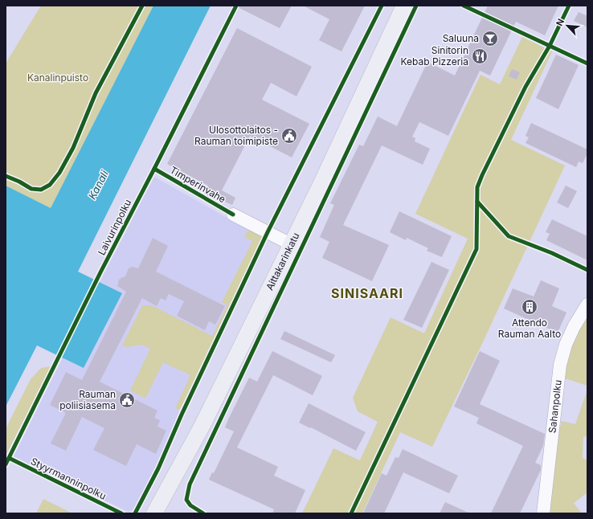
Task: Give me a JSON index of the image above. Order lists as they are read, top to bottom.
{
  "streets": {
    "main road": ["Aittakarinkatu"],
    "street": ["Sahanpolku"],
    "cycle path": ["Timperinvahe", "Laivurinpolku", "Styyrmanninpolku"]
  },
  "districts": ["SINISAARI"],
  "water": ["Kanali"],
  "parks": ["Kanalinpuisto"],
  "places": {
    "bar": ["Saluuna"],
    "restaurant": ["Sinitorin Kebab Pizzeria"],
    "public building": ["Ulosottolaitos - Rauman toimipiste", "Rauman poliisiasema"],
    "building": ["Attendo Rauman Aalto"]
  },
  "north": "top left"
}
